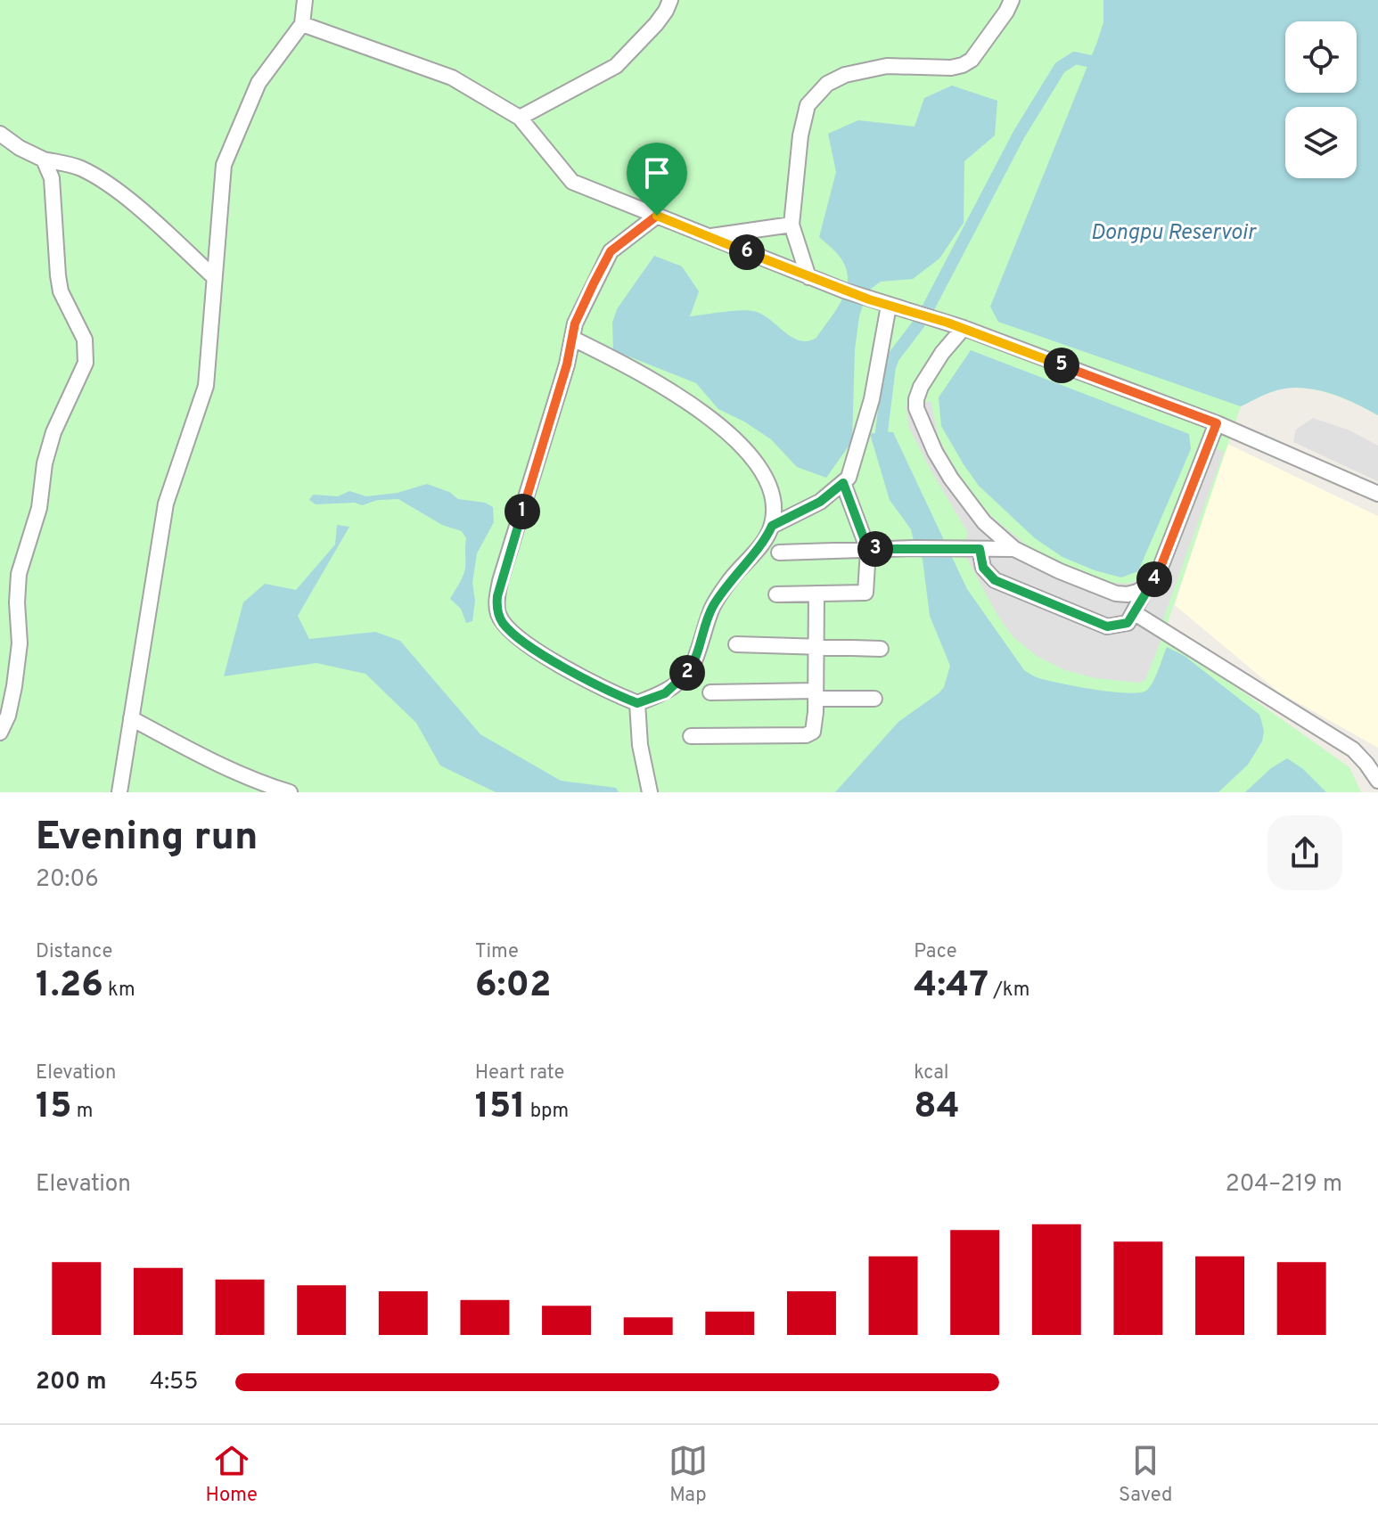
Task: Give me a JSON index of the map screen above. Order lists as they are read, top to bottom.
{
  "water": ["Dongpu Reservoir"],
  "page": {
    "pins": [
      "6",
      "5",
      "1",
      "3",
      "4",
      "2"
    ],
    "heading": ["Evening run", "20:06"],
    "stats": [
      ["Distance", "1.26 km"],
      ["Time", "6:02"],
      ["Pace", "4:47 /km"],
      ["Elevation", "15 m"],
      ["Heart rate", "151 bpm"],
      ["kcal", "84"]
    ],
    "chart": ["Elevation", "204–219 m"],
    "list": [
      {
        "name": "200 m",
        "note": "4:55"
      }
    ],
    "tabs": ["Home", "Map", "Saved"]
  }
}
